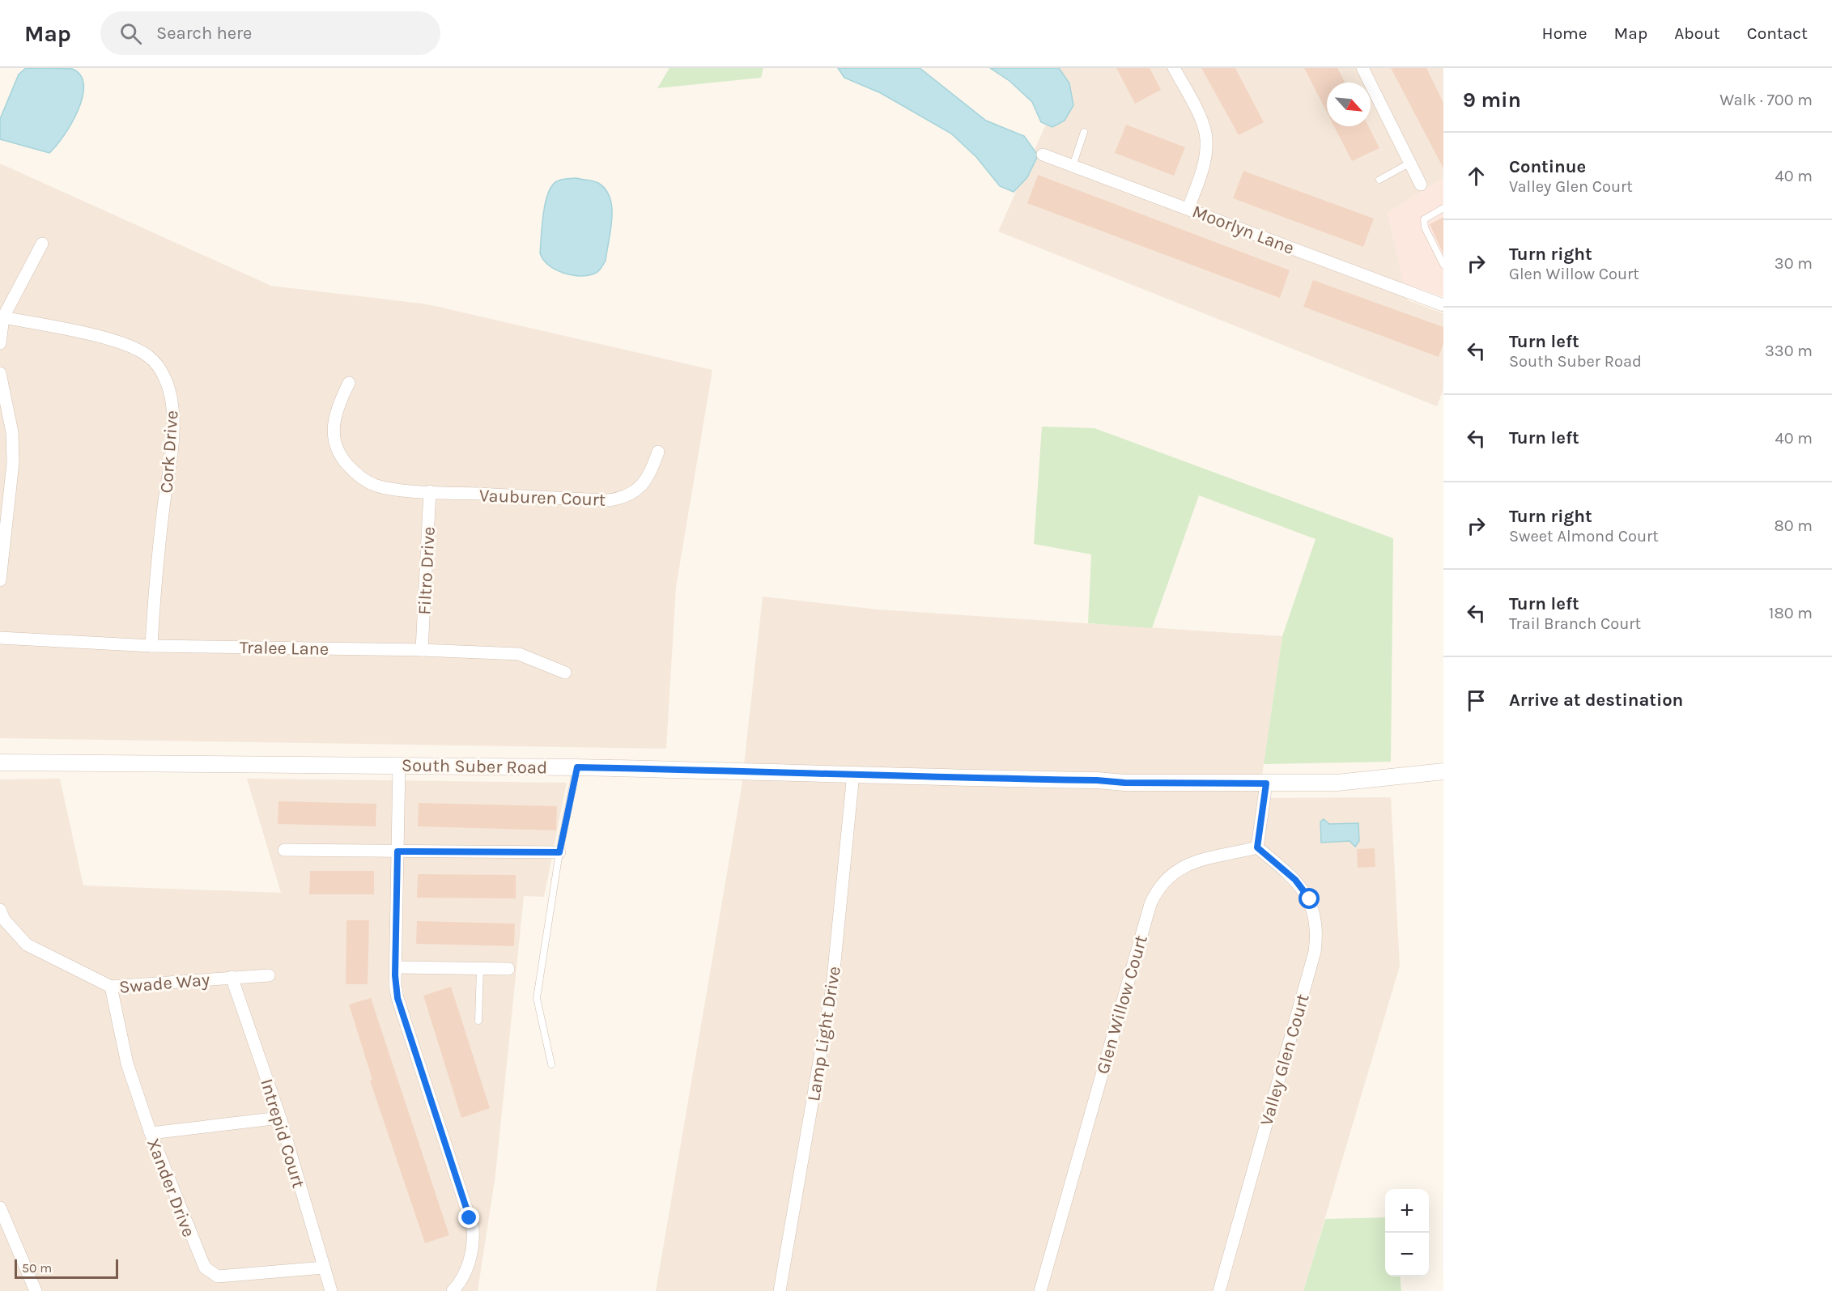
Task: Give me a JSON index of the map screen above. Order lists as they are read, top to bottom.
{
  "streets": {
    "street": [
      "Moorlyn Lane",
      "Cork Drive",
      "Vauburen Court",
      "Filtro Drive",
      "Tralee Lane",
      "South Suber Road",
      "Swade Way",
      "Glen Willow Court",
      "Lamp Light Drive",
      "Valley Glen Court",
      "Intrepid Court",
      "Xander Drive"
    ]
  },
  "crossings": [
    ["Cork Drive", "Tralee Lane"],
    ["Vauburen Court", "Filtro Drive"],
    ["Filtro Drive", "Tralee Lane"],
    ["South Suber Road", "Lamp Light Drive"],
    ["Swade Way", "Intrepid Court"],
    ["Swade Way", "Xander Drive"],
    ["Glen Willow Court", "Valley Glen Court"],
    ["Intrepid Court", "Xander Drive"]
  ],
  "scale_bar": "50 m",
  "north": "bottom right",
  "page": {
    "header": "Map",
    "search": "Search here",
    "nav": [
      "Home",
      "Map",
      "About",
      "Contact"
    ],
    "heading": ["9 min", "Walk · 700 m"],
    "list": [
      ["Continue", "Valley Glen Court", "40 m"],
      ["Turn right", "Glen Willow Court", "30 m"],
      ["Turn left", "South Suber Road", "330 m"],
      ["Turn left", "40 m"],
      ["Turn right", "Sweet Almond Court", "80 m"],
      ["Turn left", "Trail Branch Court", "180 m"],
      "Arrive at destination"
    ],
    "map_buttons": ["+", "−"],
    "scale": "50 m"
  }
}
